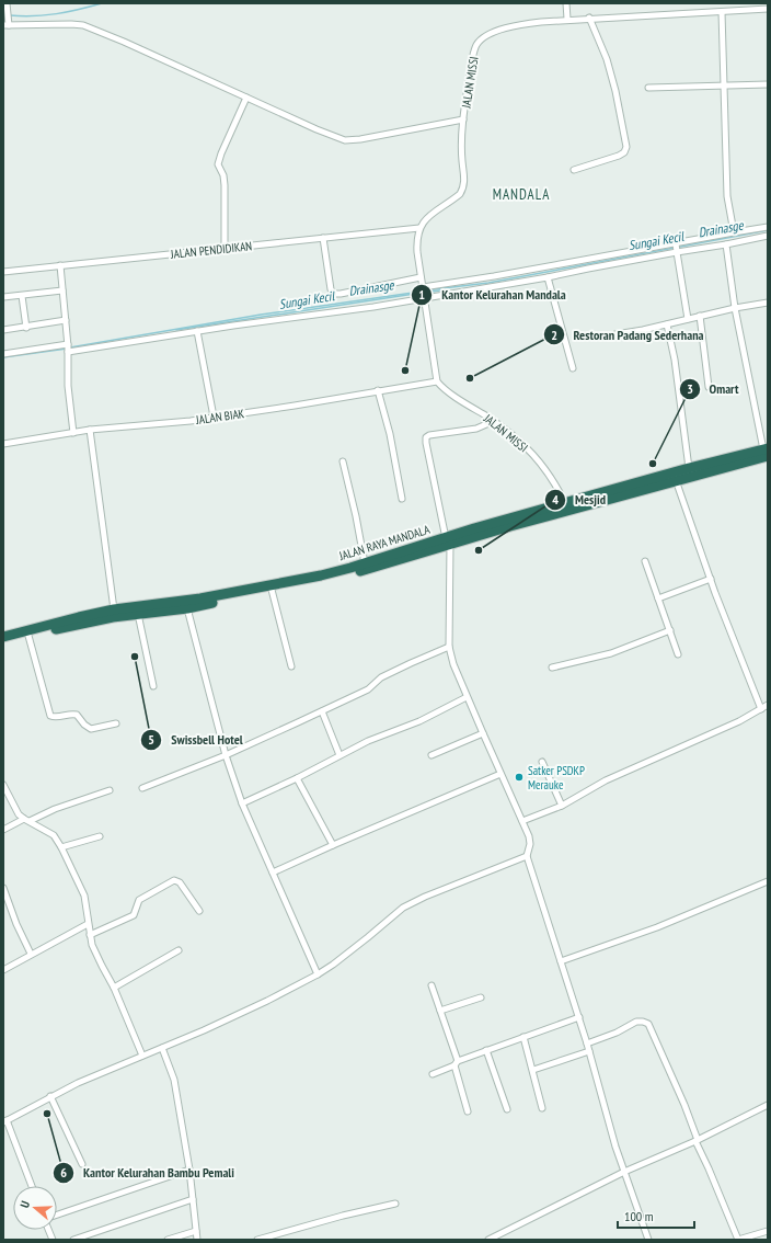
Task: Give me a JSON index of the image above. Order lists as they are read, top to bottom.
{
  "streets": {
    "highway": ["JALAN RAYA MANDALA"],
    "street": ["JALAN MISSI", "JALAN PENDIDIKAN", "JALAN BIAK"]
  },
  "crossings": [
    ["JALAN MISSI", "JALAN PENDIDIKAN"],
    ["JALAN MISSI", "JALAN BIAK"],
    ["JALAN MISSI", "JALAN RAYA MANDALA"]
  ],
  "districts": ["MANDALA"],
  "water": ["Drainasge", "Sungai Kecil"],
  "places": [
    "Kantor Kelurahan Mandala",
    "Restoran Padang Sederhana",
    "Omart",
    "Mesjid",
    "Swissbell Hotel",
    "Satker PSDKP Merauke",
    "Kantor Kelurahan Bambu Pemali"
  ],
  "scale_bar": "100 m",
  "north": "left"
}
